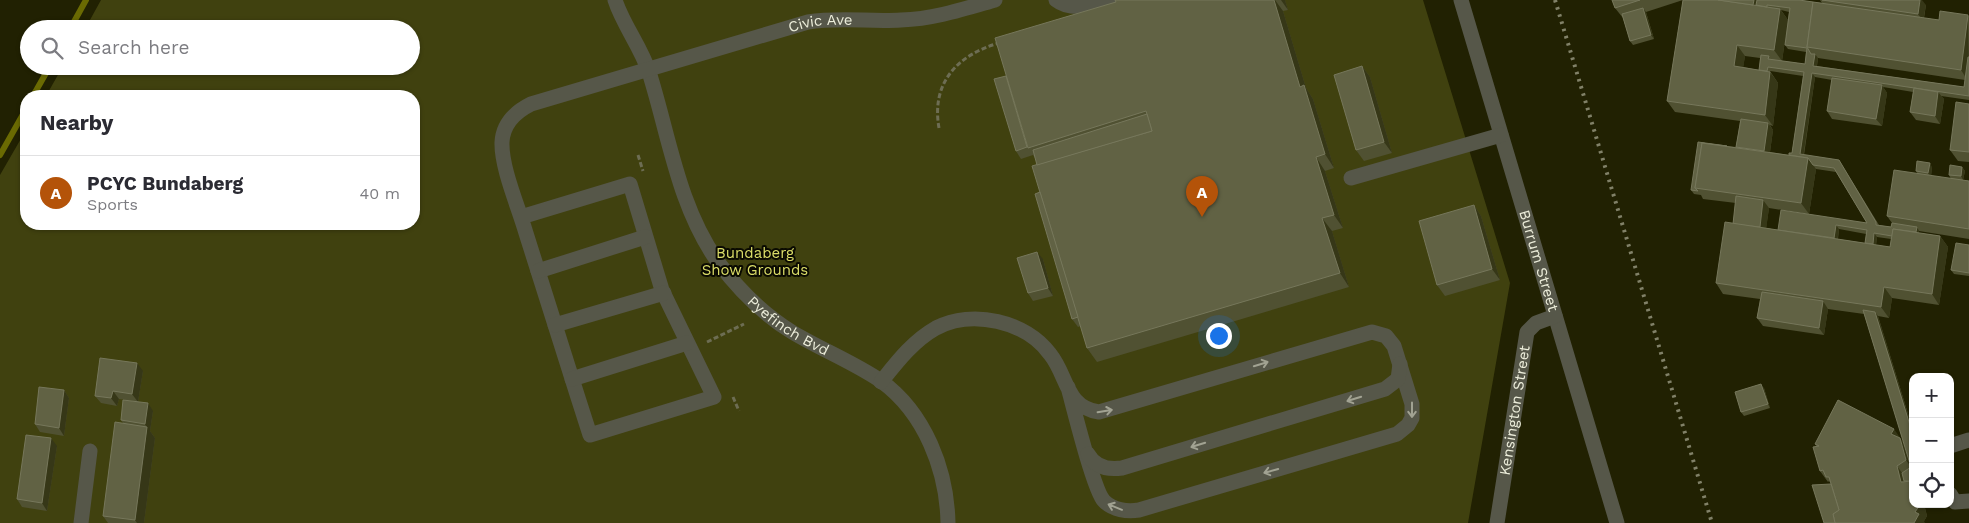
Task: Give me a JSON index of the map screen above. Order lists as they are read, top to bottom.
{
  "streets": {
    "street": [
      "Civic Ave",
      "Burrum Street",
      "Pyefinch Bvd",
      "Kensington Street"
    ]
  },
  "crossings": [
    ["Civic Ave", "Pyefinch Bvd"],
    ["Burrum Street", "Kensington Street"]
  ],
  "parks": ["Bundaberg Show Grounds"],
  "page": {
    "search": "Search here",
    "heading": "Nearby",
    "list": [
      {
        "mark": "A",
        "name": "PCYC Bundaberg",
        "note": "Sports",
        "value": "40 m"
      }
    ],
    "pins": "A",
    "map_buttons": ["+", "−"]
  }
}
